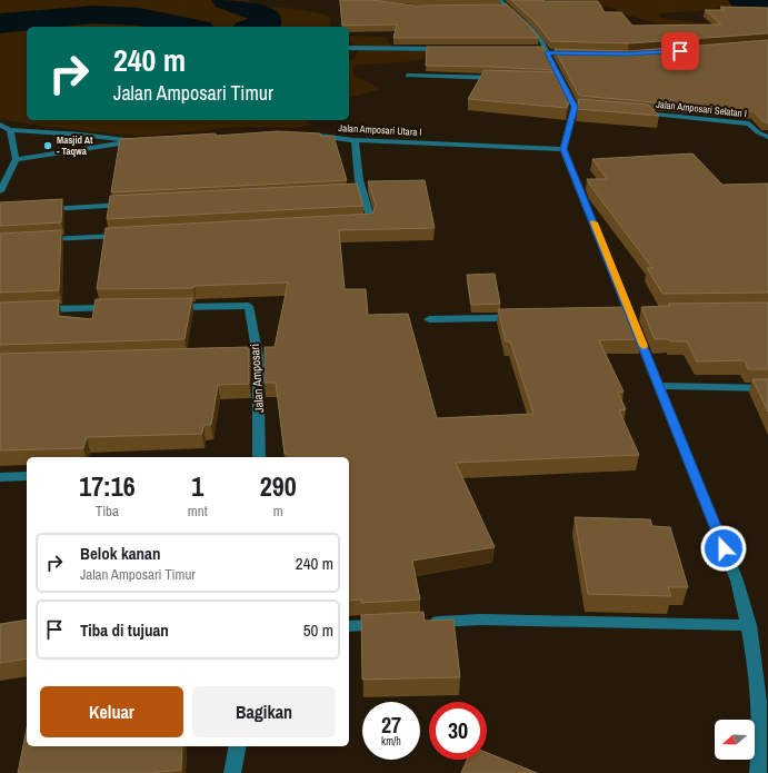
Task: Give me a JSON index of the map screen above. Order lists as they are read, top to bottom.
{
  "streets": {
    "street": ["Jalan Amposari Selatan I", "Jalan Amposari Utara I", "Jalan Amposari"]
  },
  "places": ["Masjid At - Taqwa"],
  "north": "left",
  "page": {
    "turn": ["240 m", "Jalan Amposari Timur"],
    "eta": [
      "17:16",
      "Tiba",
      "1",
      "mnt",
      "290",
      "m"
    ],
    "list": [
      {
        "name": "Belok kanan",
        "note": "Jalan Amposari Timur",
        "value": "240 m"
      },
      {
        "name": "Tiba di tujuan",
        "value": "50 m"
      }
    ],
    "buttons": ["Keluar", "Bagikan"],
    "speed": "27 km/h",
    "limit": "30"
  }
}
